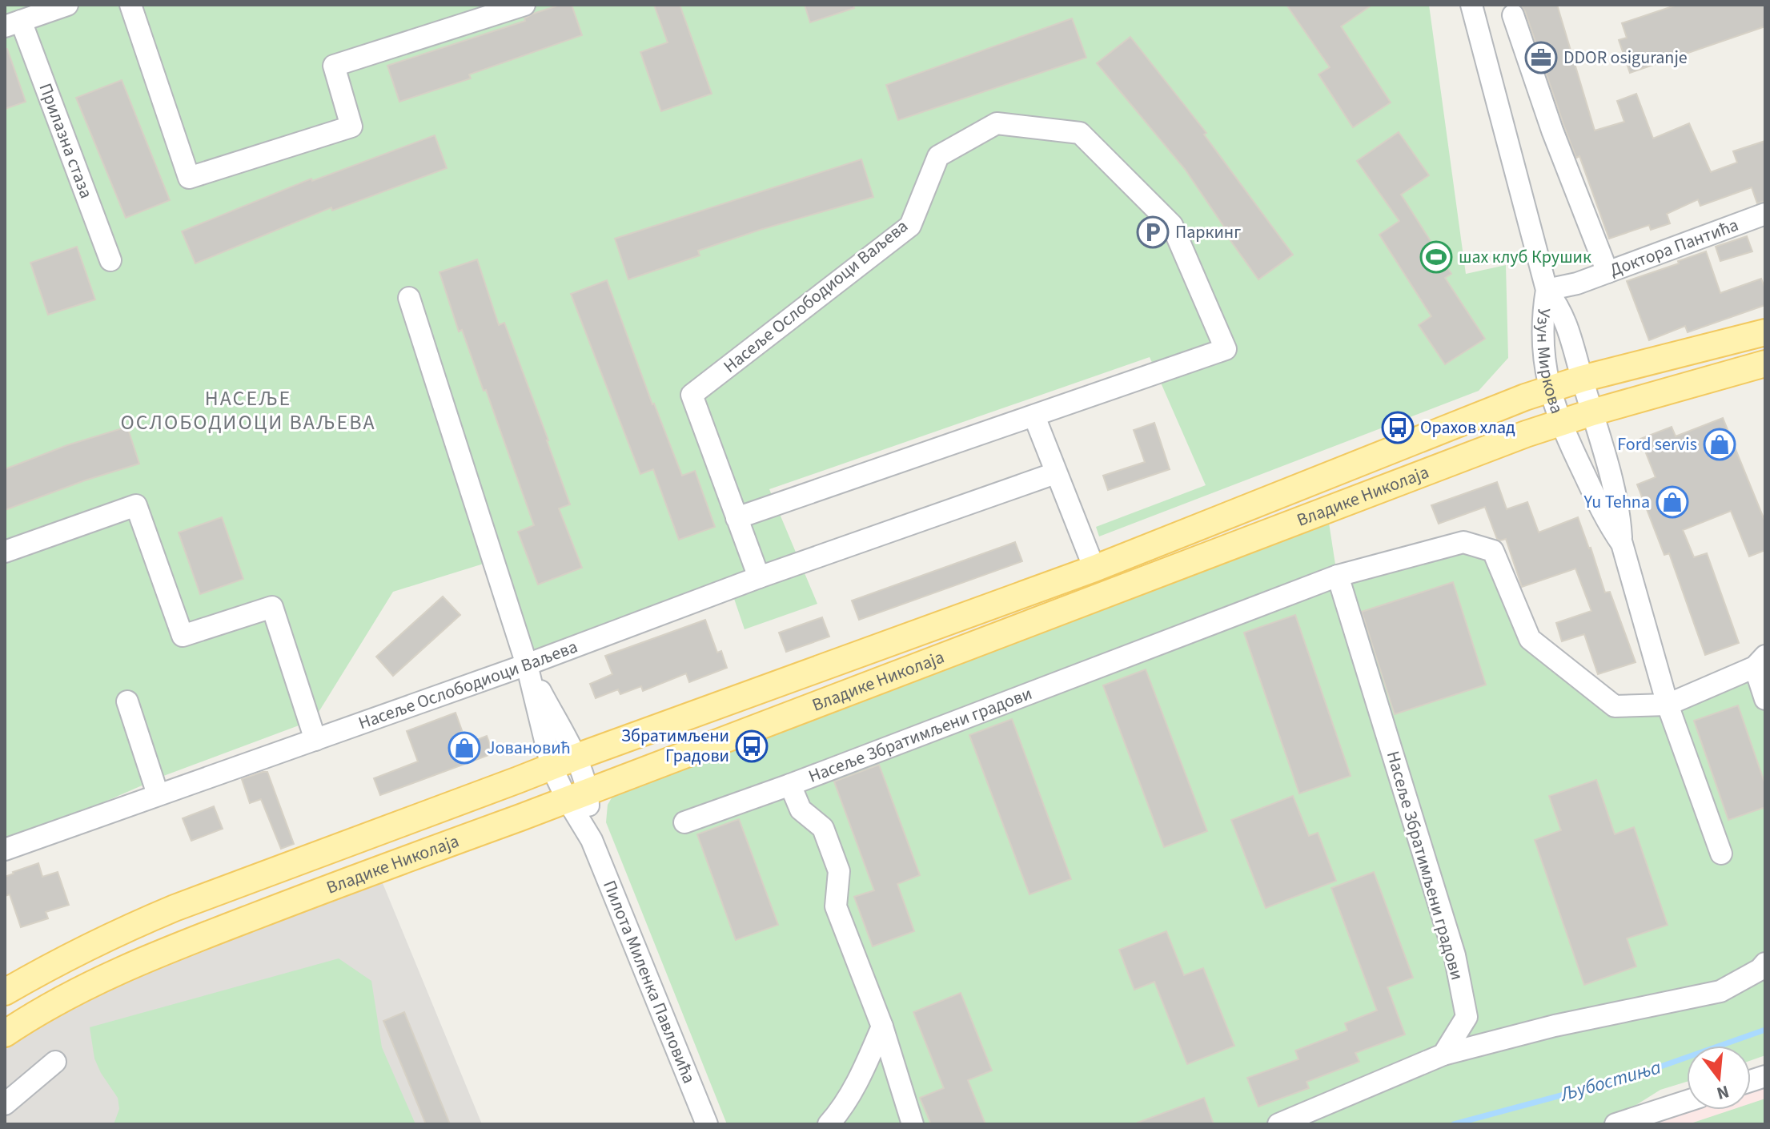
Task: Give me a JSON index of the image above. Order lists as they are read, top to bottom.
{
  "streets": {
    "main road": ["Владике Николаја"],
    "street": [
      "Прилазна стаза",
      "Доктора Пантића",
      "Насеље Ослободиоци Ваљева",
      "Узун Миркова",
      "Насеље Збратимљени градови",
      "Пилота Миленка Павловића"
    ]
  },
  "crossings": [
    ["Доктора Пантића", "Узун Миркова"],
    ["Насеље Ослободиоци Ваљева", "Пилота Миленка Павловића"],
    ["Узун Миркова", "Владике Николаја"],
    ["Узун Миркова", "Насеље Збратимљени градови"],
    ["Владике Николаја", "Пилота Миленка Павловића"]
  ],
  "districts": ["НАСЕЉЕ ОСЛОБОДИОЦИ ВАЉЕВА"],
  "water": ["Љубостиња"],
  "places": {
    "office": ["DDOR osiguranje"],
    "parking": ["Паркинг"],
    "sports": ["шах клуб Крушик"],
    "bus stop": ["Орахов хлад", "Збратимљени Градови"],
    "shop": ["Ford servis", "Yu Tehna", "Јовановић"]
  },
  "north": "bottom"
}
